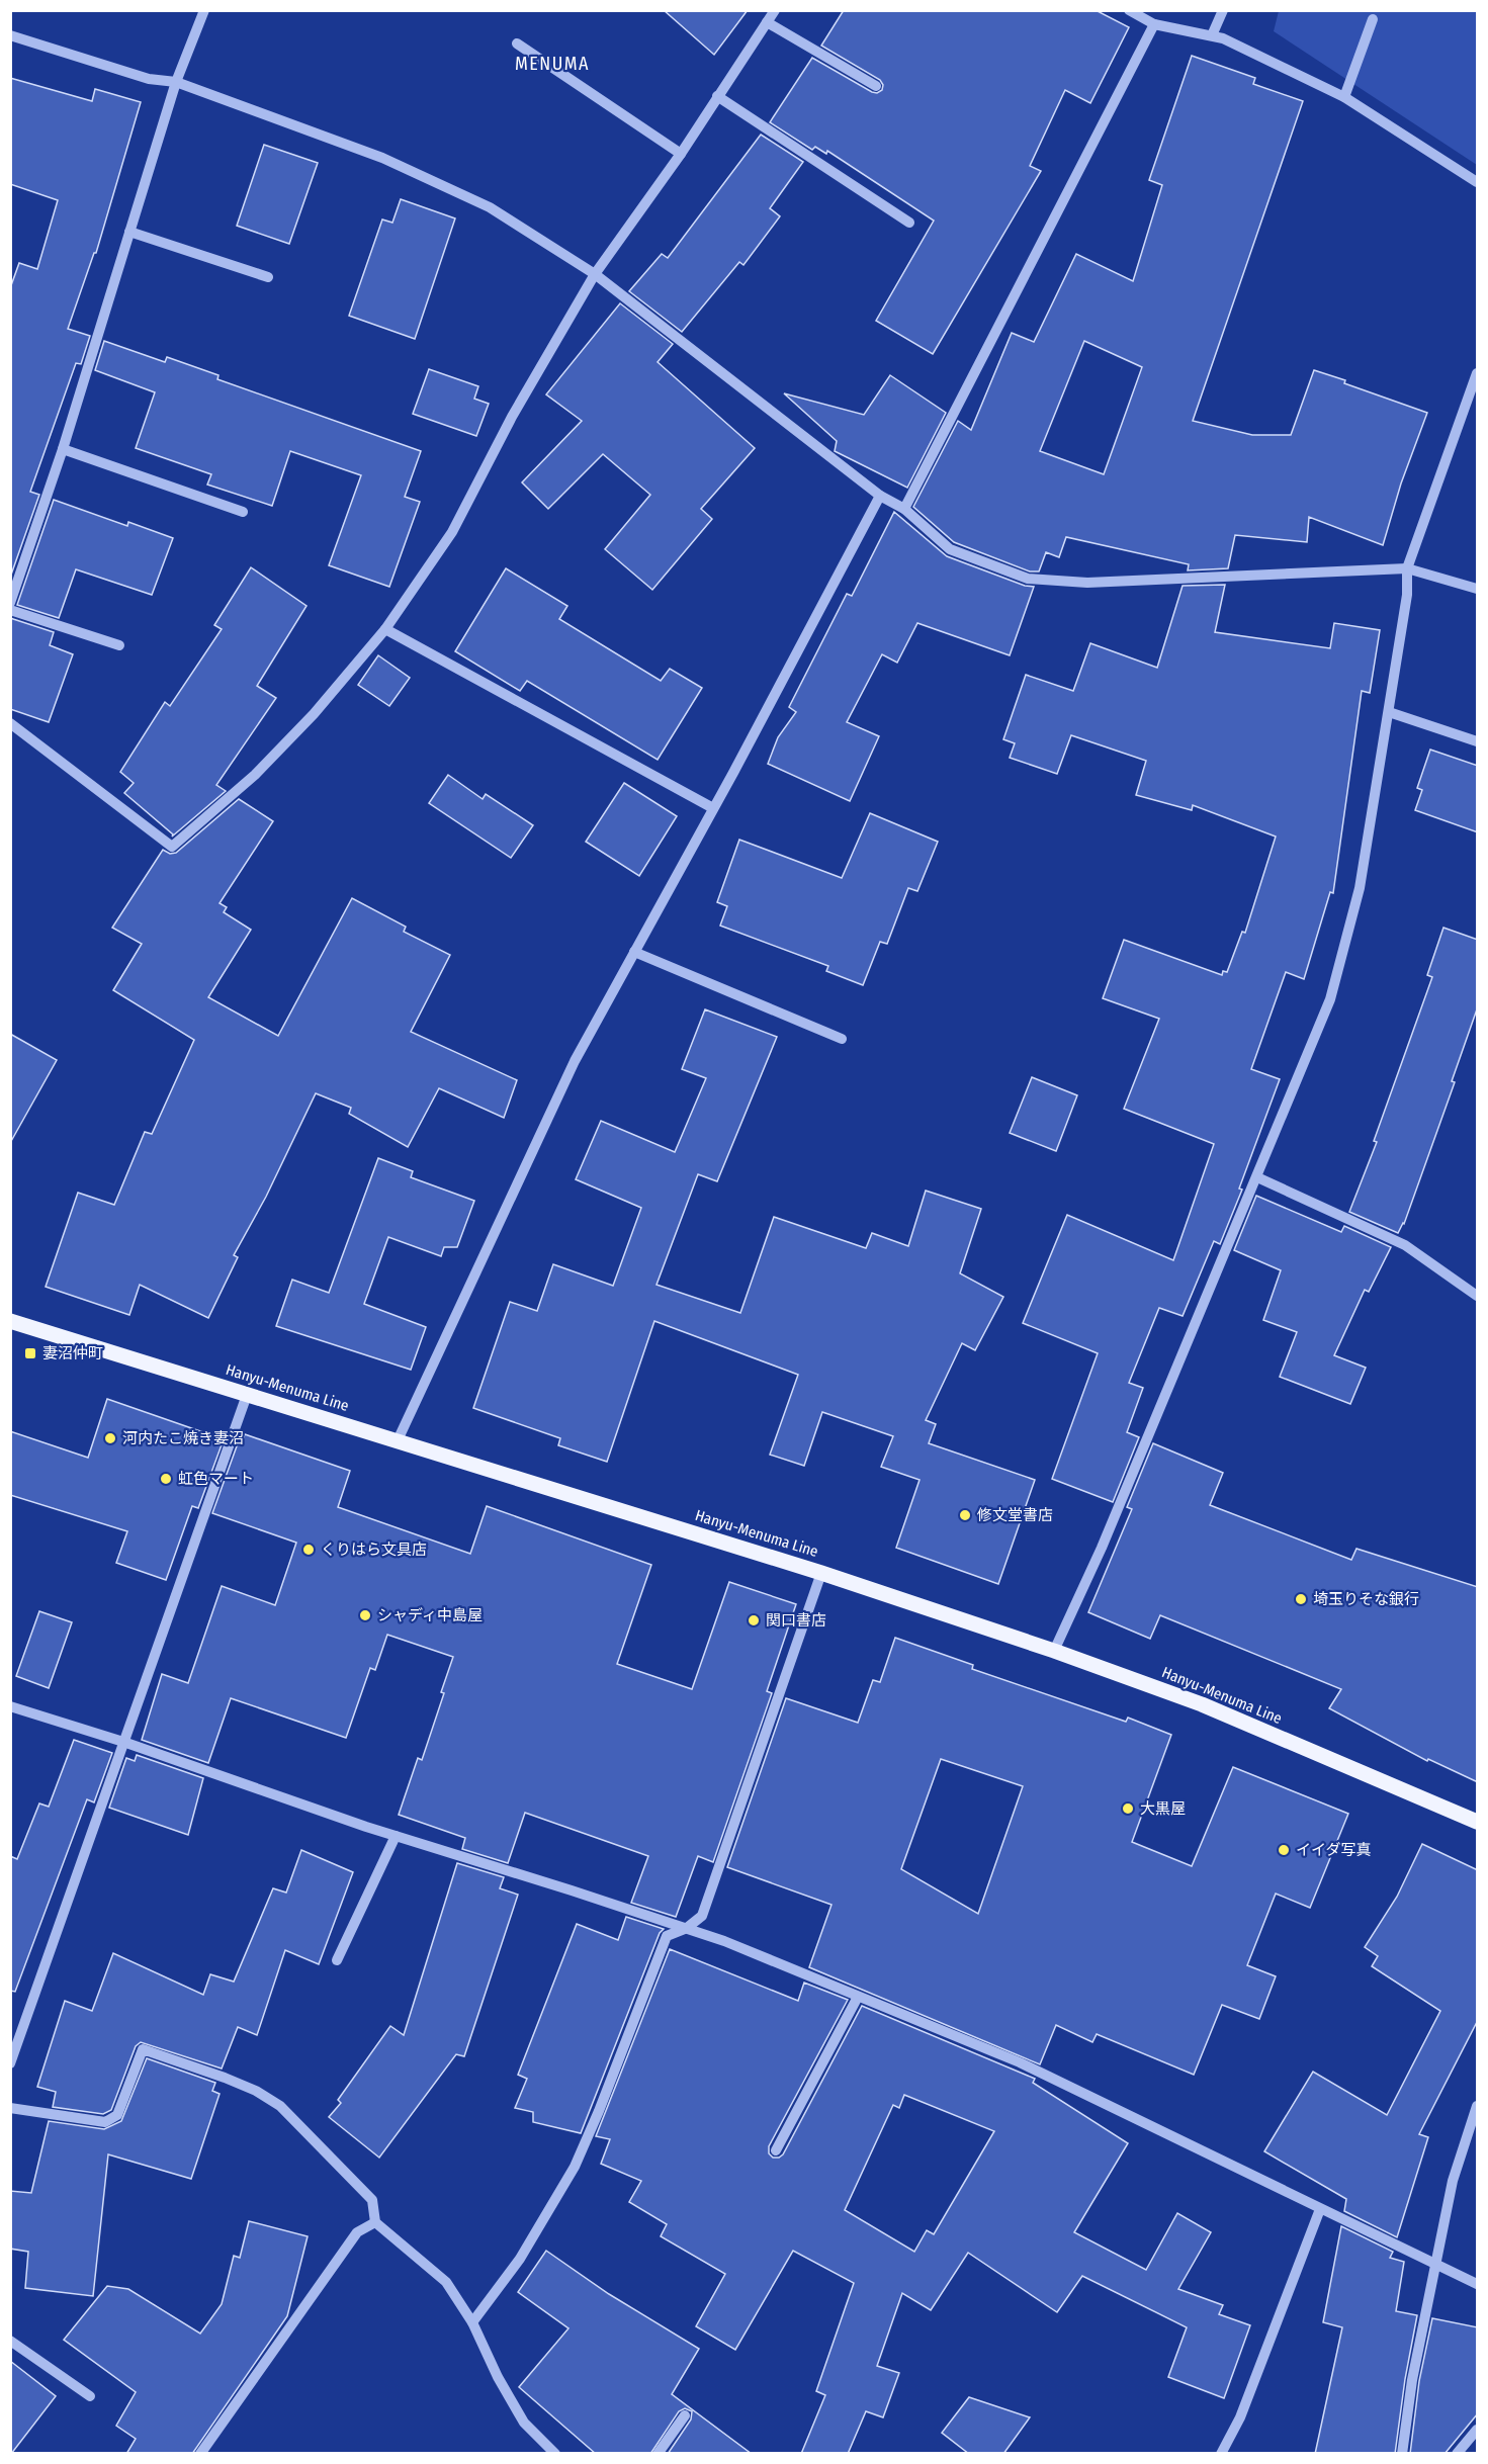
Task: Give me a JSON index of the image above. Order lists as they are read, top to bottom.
{
  "streets": {
    "main road": ["Hanyu-Menuma Line"]
  },
  "districts": ["MENUMA"],
  "places": {
    "transit": ["妻沼仲町"],
    "other": [
      "河内たこ焼き妻沼",
      "虹色マート",
      "修文堂書店",
      "くりはら文具店",
      "埼玉りそな銀行",
      "シャディ中島屋",
      "関口書店",
      "大黒屋",
      "イイダ写真"
    ]
  }
}
